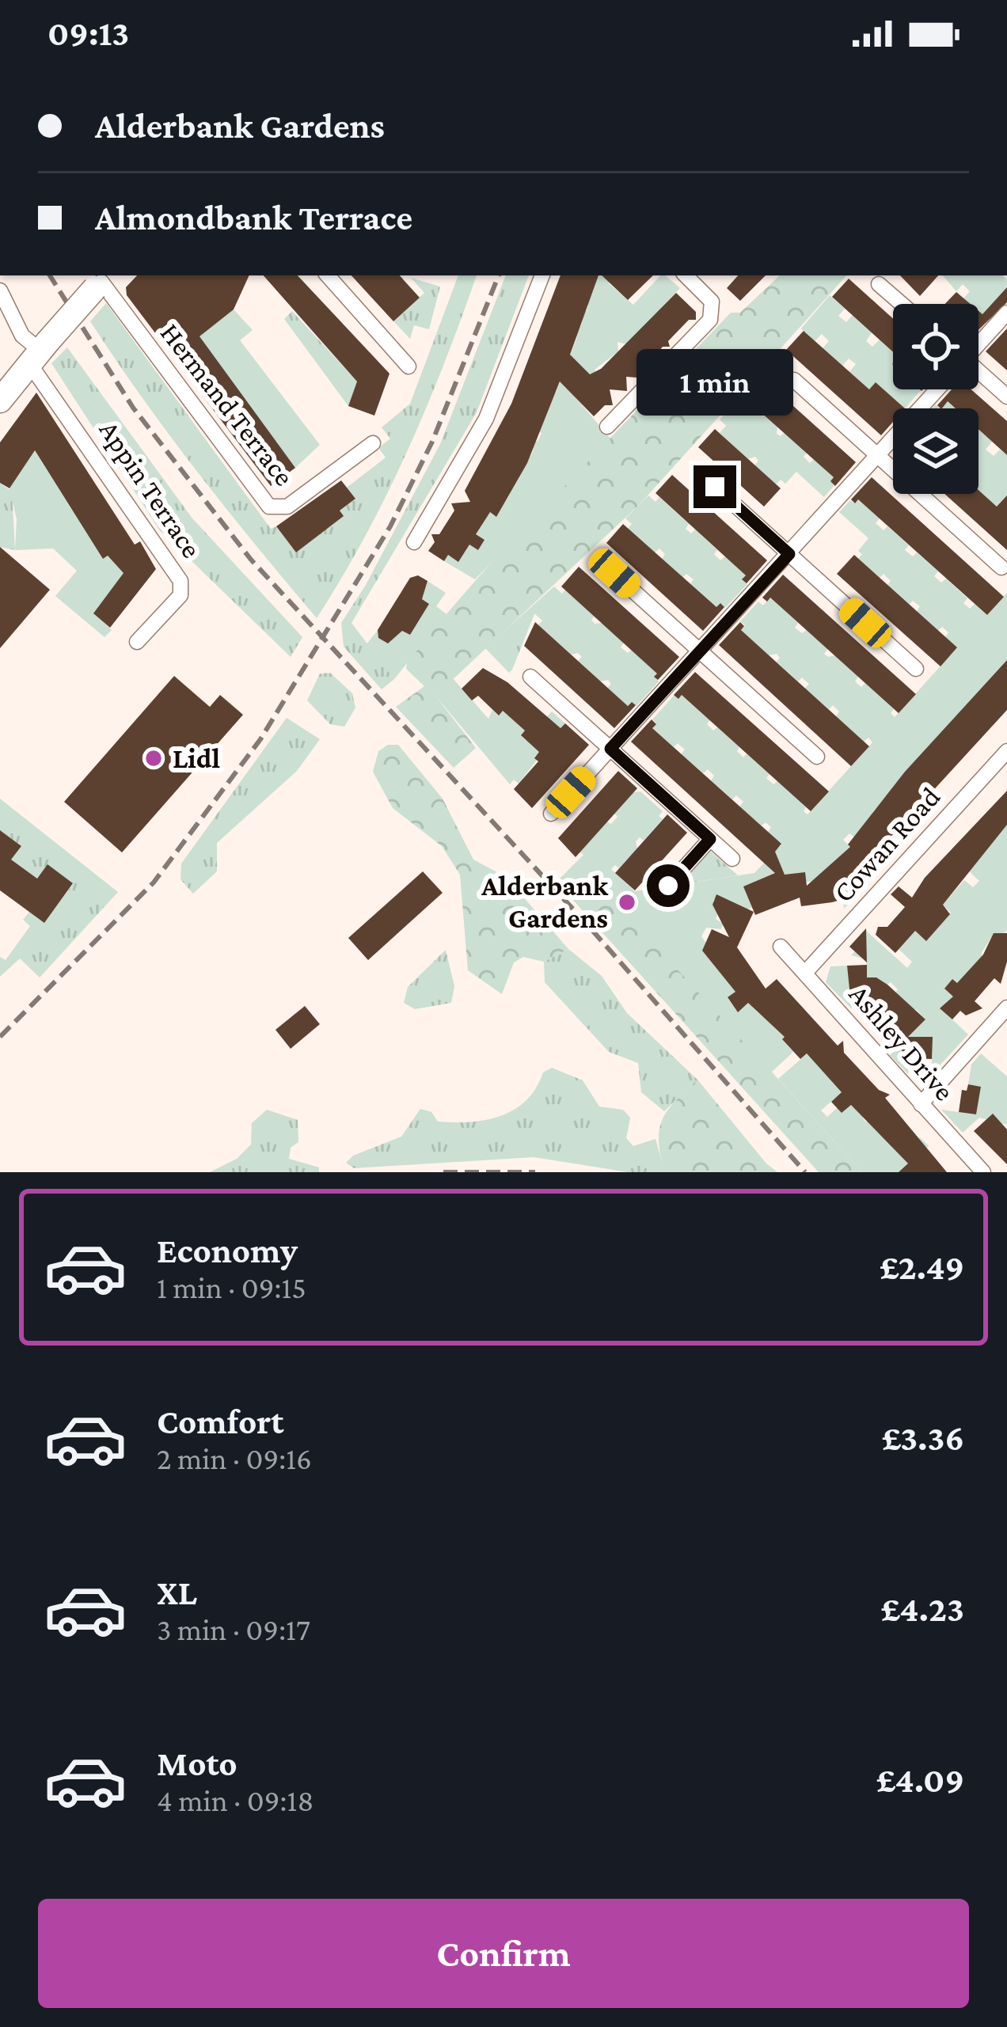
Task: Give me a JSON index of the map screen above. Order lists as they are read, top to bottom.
{
  "streets": {
    "street": [
      "Hermand Terrace",
      "Appin Terrace",
      "Cowan Road",
      "Ashley Drive"
    ]
  },
  "crossings": [
    ["Cowan Road", "Ashley Drive"]
  ],
  "places": ["Lidl", "Alderbank Gardens"],
  "page": {
    "status": "09:13",
    "banner": ["Alderbank Gardens", "Almondbank Terrace"],
    "bubble": "1 min",
    "list": [
      {
        "name": "Economy",
        "note": "1 min · 09:15",
        "value": "£2.49"
      },
      {
        "name": "Comfort",
        "note": "2 min · 09:16",
        "value": "£3.36"
      },
      {
        "name": "XL",
        "note": "3 min · 09:17",
        "value": "£4.23"
      },
      {
        "name": "Moto",
        "note": "4 min · 09:18",
        "value": "£4.09"
      }
    ],
    "buttons": "Confirm"
  }
}
